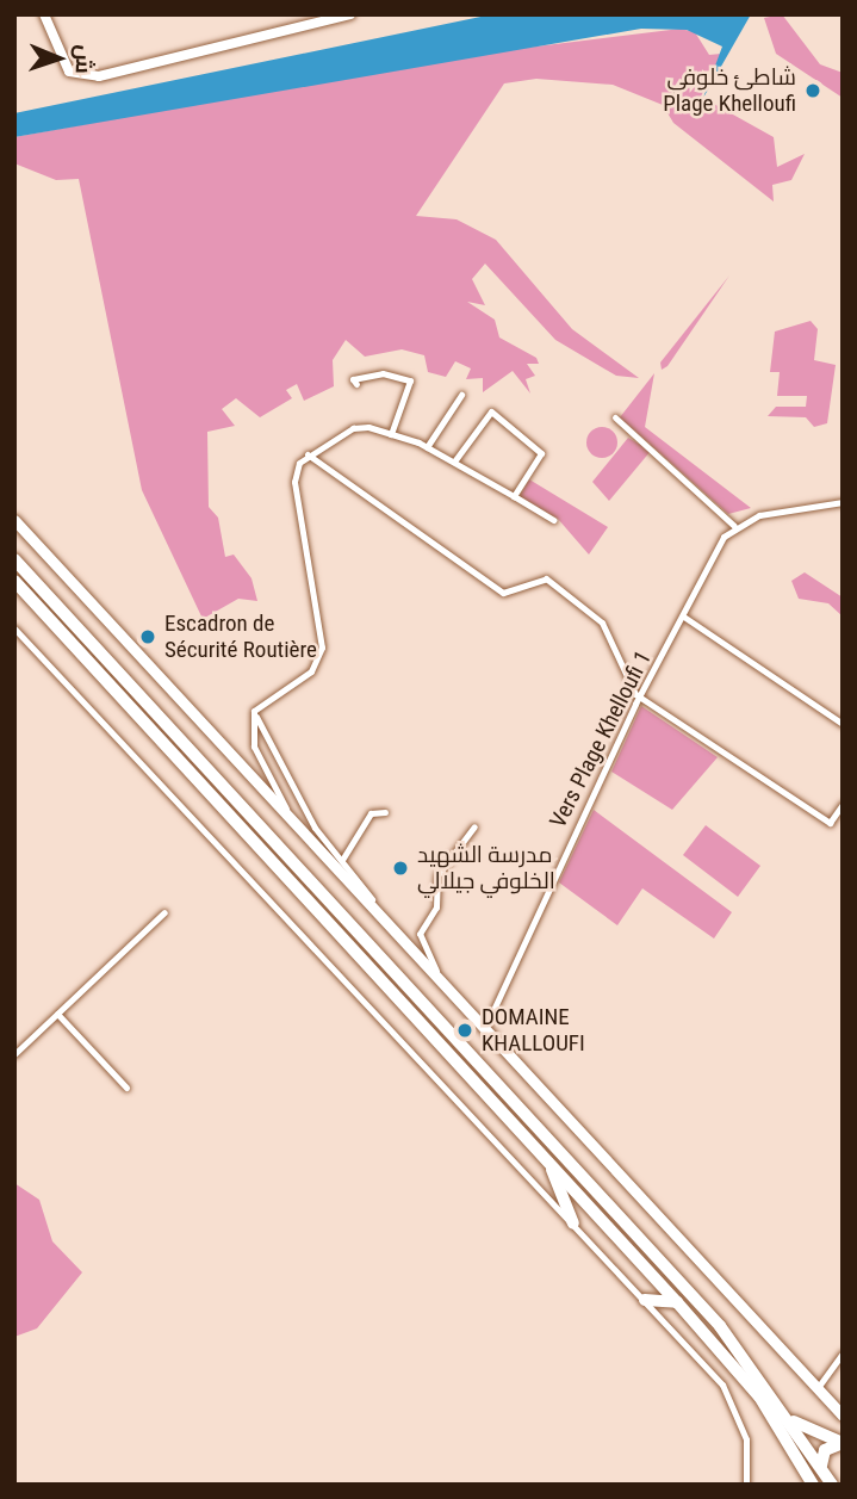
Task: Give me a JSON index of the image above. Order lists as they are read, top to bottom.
{
  "streets": {
    "street": ["Vers Plage Khelloufi 1"]
  },
  "places": [
    "شاطئ خلوفي Plage Khelloufi",
    "Escadron de Sécurité Routière",
    "مدرسة الشهيد الخلوفي جيلالي",
    "DOMAINE KHALLOUFI"
  ],
  "north": "right"
}
